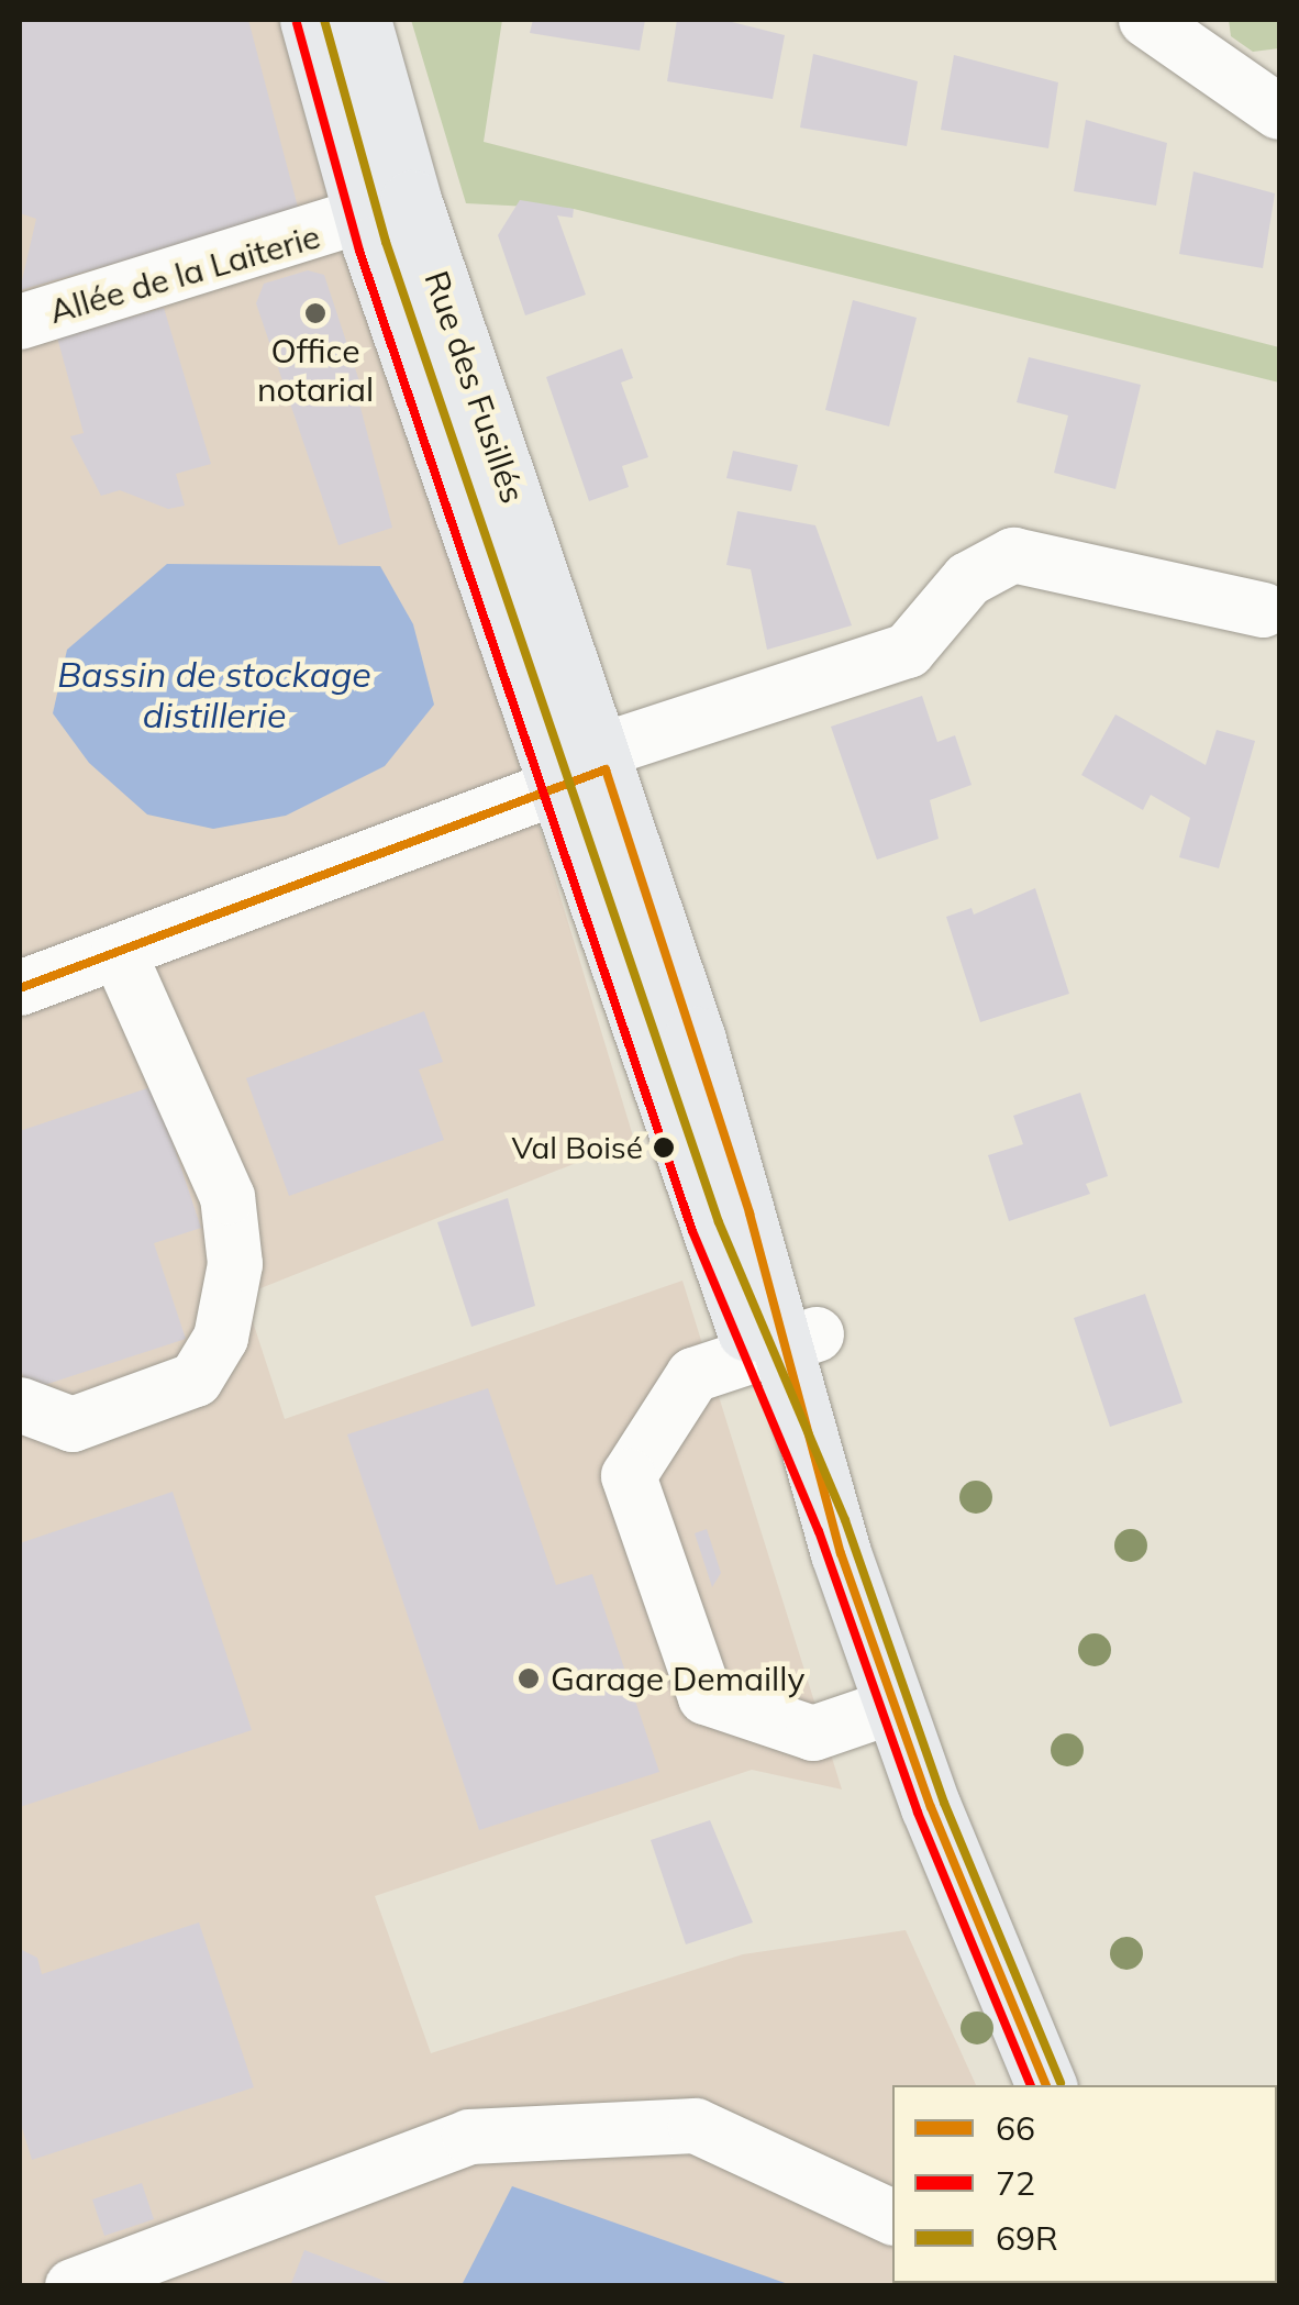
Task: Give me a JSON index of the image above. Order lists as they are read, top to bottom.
{
  "streets": {
    "main road": ["Rue des Fusillés"],
    "street": ["Allée de la Laiterie"]
  },
  "crossings": [
    ["Allée de la Laiterie", "Rue des Fusillés"]
  ],
  "water": ["Bassin de stockage distillerie"],
  "places": ["Office notarial", "Val Boisé", "Garage Demailly"],
  "lines": ["transit line 69R", "transit line 72", "transit line 66"],
  "legend": ["66", "72", "69R"]
}
